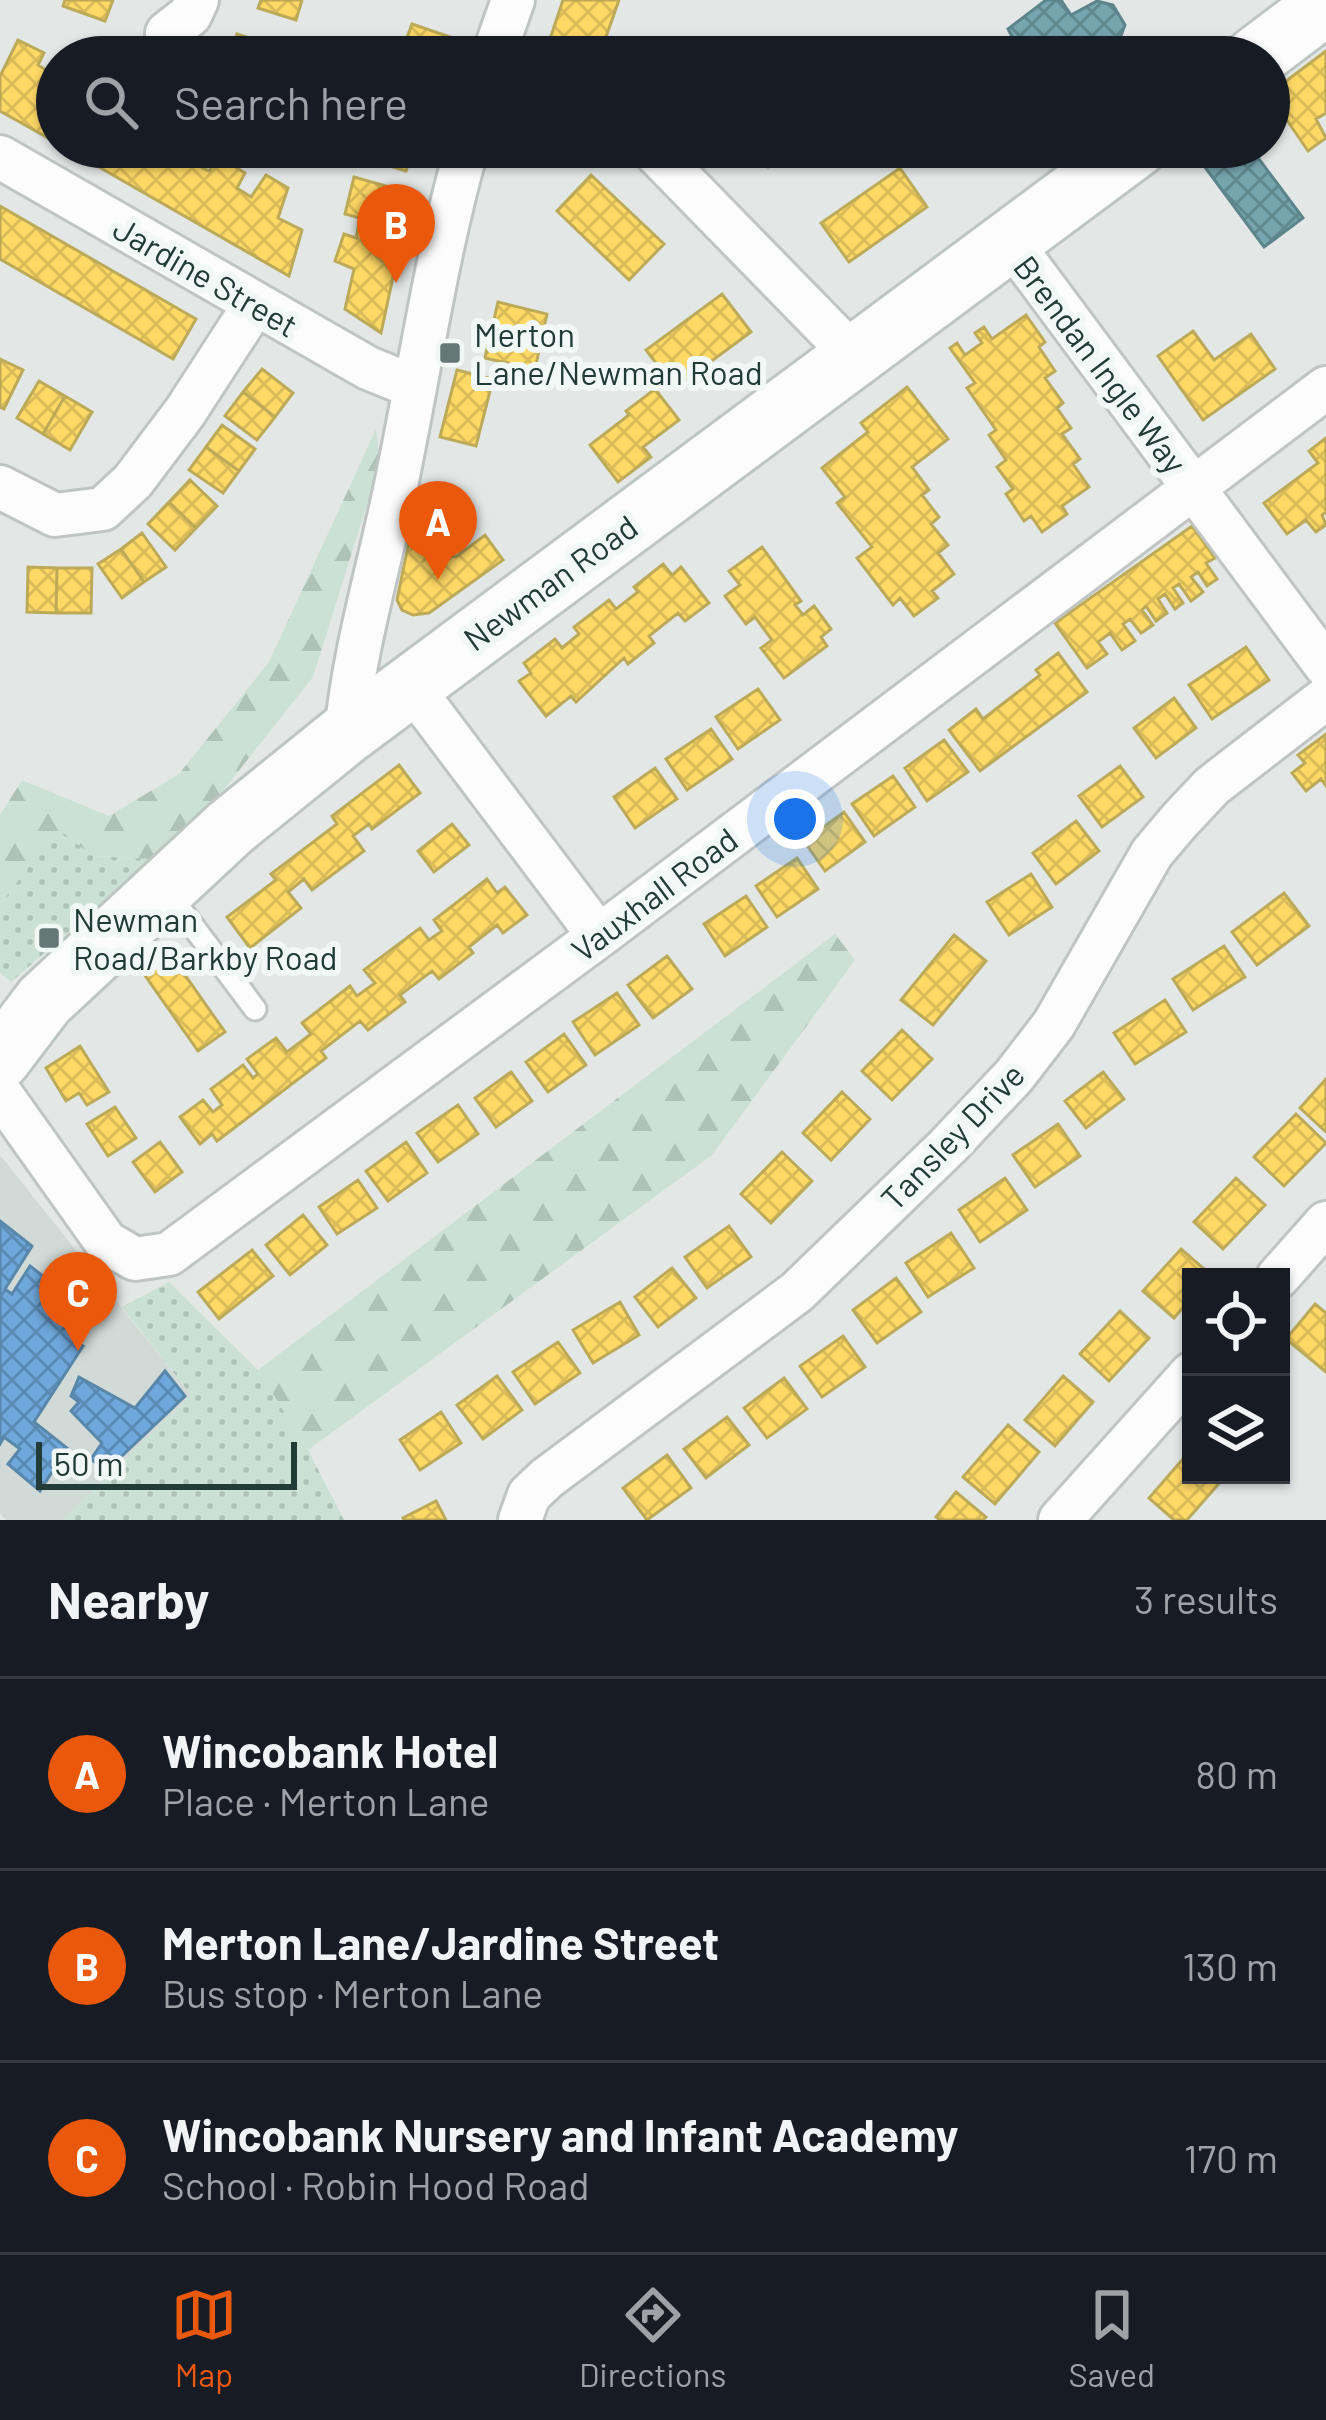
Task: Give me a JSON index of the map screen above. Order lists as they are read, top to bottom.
{
  "streets": {
    "street": [
      "Jardine Street",
      "Brendan Ingle Way",
      "Newman Road",
      "Vauxhall Road",
      "Tansley Drive"
    ]
  },
  "crossings": [
    ["Brendan Ingle Way", "Newman Road"],
    ["Brendan Ingle Way", "Vauxhall Road"]
  ],
  "places": {
    "transit": ["Merton Lane/Newman Road", "Newman Road/Barkby Road"]
  },
  "scale_bar": "50 m",
  "page": {
    "search": "Search here",
    "pins": ["B", "A", "C"],
    "scale": "50 m",
    "heading": ["Nearby", "3 results"],
    "list": [
      {
        "mark": "A",
        "name": "Wincobank Hotel",
        "note": "Place · Merton Lane",
        "value": "80 m"
      },
      {
        "mark": "B",
        "name": "Merton Lane/Jardine Street",
        "note": "Bus stop · Merton Lane",
        "value": "130 m"
      },
      {
        "mark": "C",
        "name": "Wincobank Nursery and Infant Academy",
        "note": "School · Robin Hood Road",
        "value": "170 m"
      }
    ],
    "nav": ["Map", "Directions", "Saved"]
  }
}
